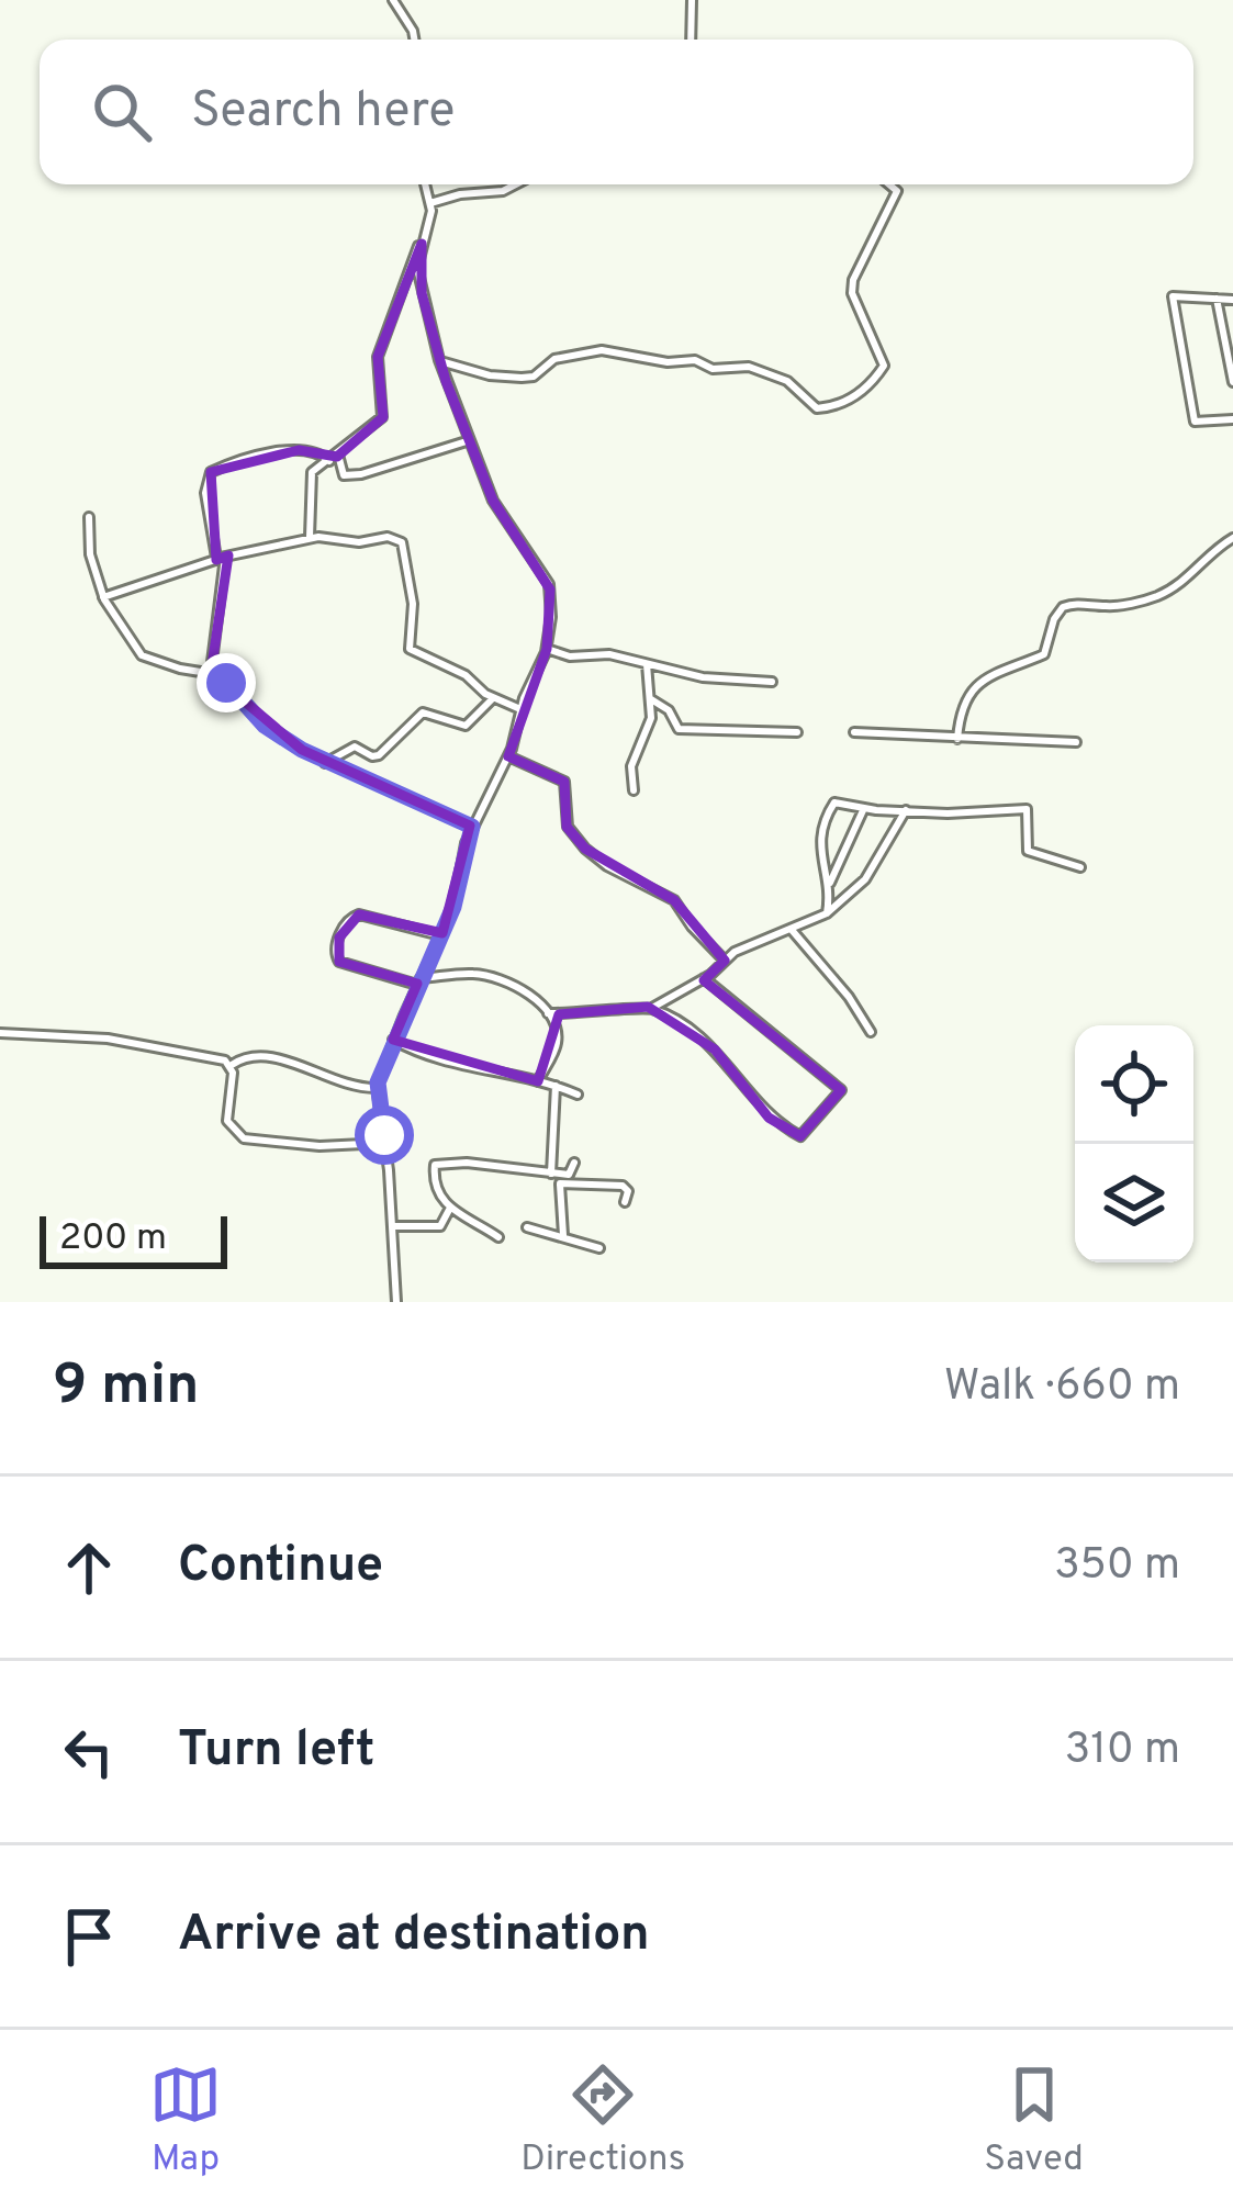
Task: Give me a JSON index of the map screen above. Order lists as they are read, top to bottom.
{
  "scale_bar": "200 m",
  "page": {
    "search": "Search here",
    "scale": "200 m",
    "heading": ["9 min", "Walk · 660 m"],
    "list": [
      ["Continue", "350 m"],
      ["Turn left", "310 m"],
      "Arrive at destination"
    ],
    "nav": ["Map", "Directions", "Saved"]
  }
}
